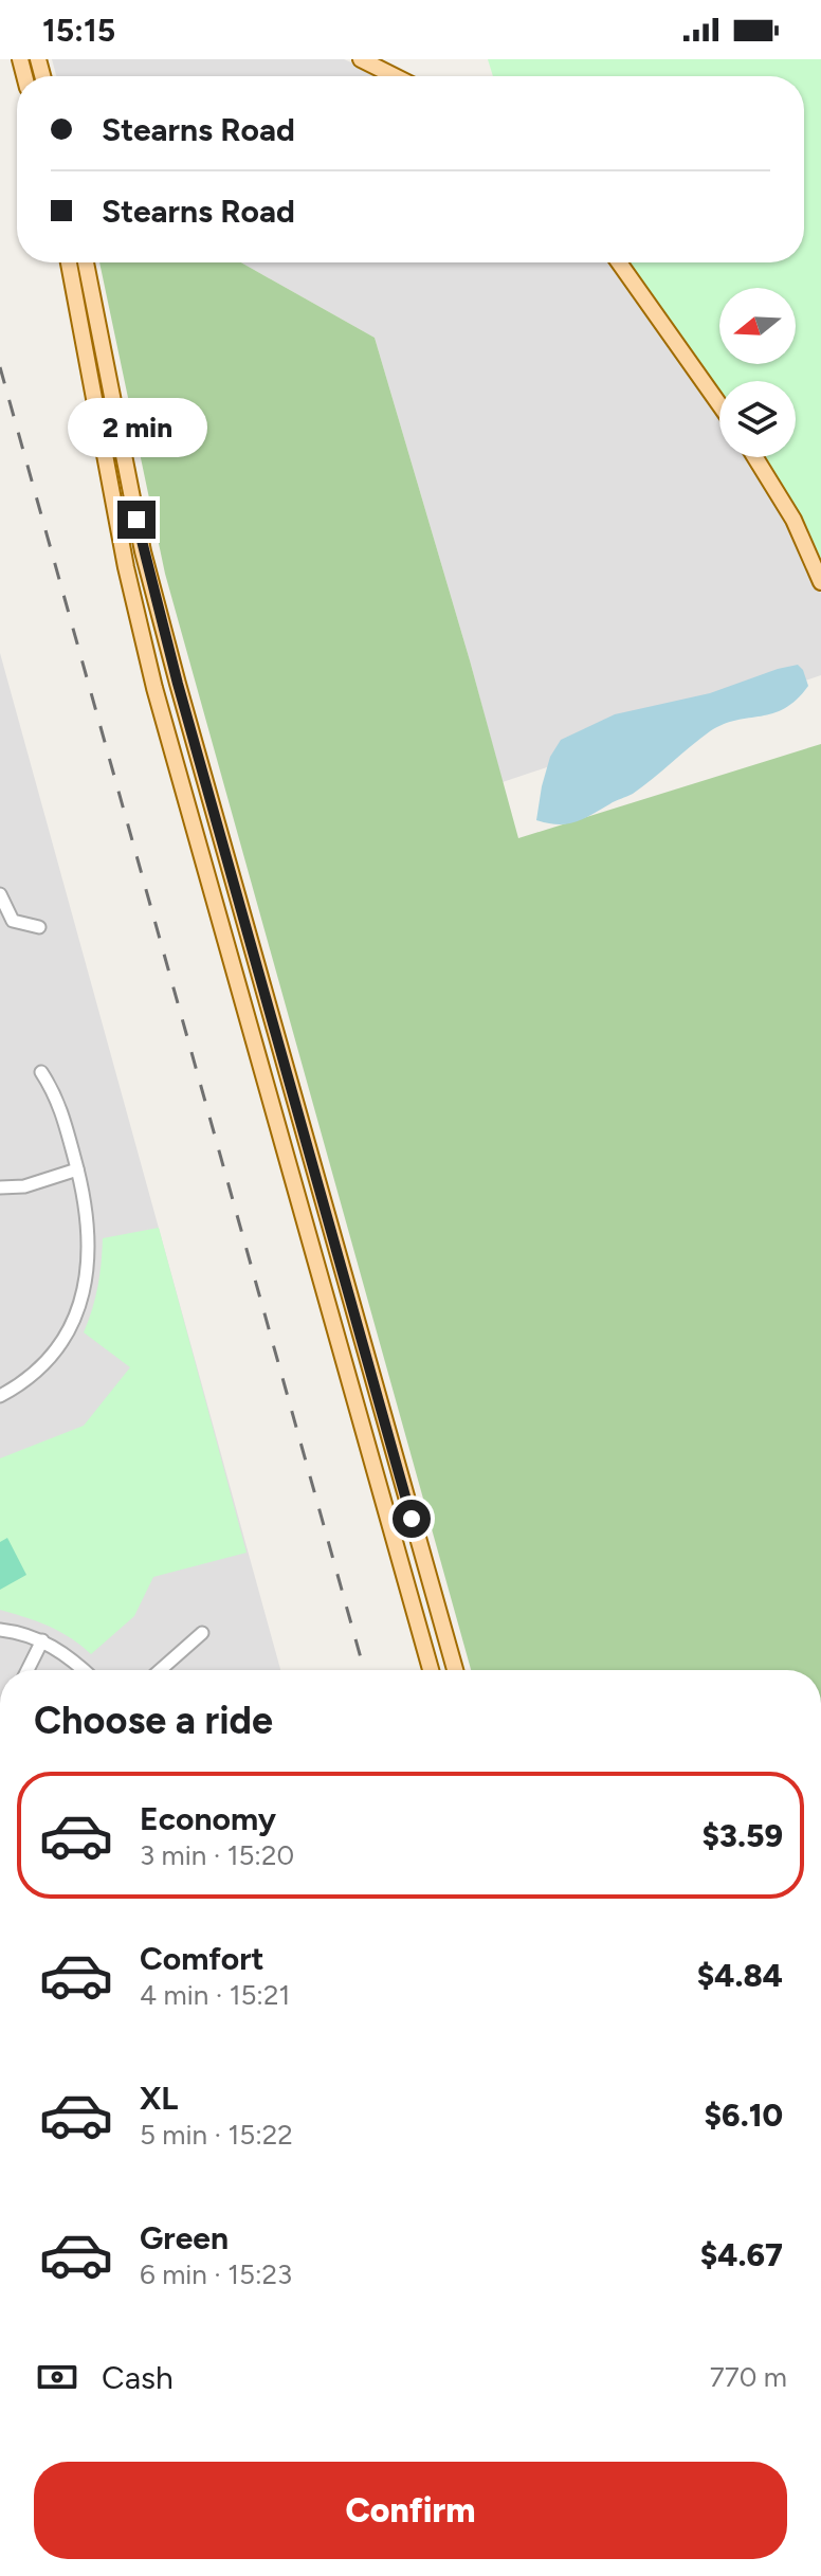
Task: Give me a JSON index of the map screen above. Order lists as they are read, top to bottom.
{
  "north": "left",
  "page": {
    "status": "15:15",
    "banner": ["Stearns Road", "Stearns Road"],
    "bubble": "2 min",
    "heading": "Choose a ride",
    "list": [
      {
        "name": "Economy",
        "note": "3 min · 15:20",
        "value": "$3.59"
      },
      {
        "name": "Comfort",
        "note": "4 min · 15:21",
        "value": "$4.84"
      },
      {
        "name": "XL",
        "note": "5 min · 15:22",
        "value": "$6.10"
      },
      {
        "name": "Green",
        "note": "6 min · 15:23",
        "value": "$4.67"
      }
    ],
    "pay": ["Cash", "770 m"],
    "buttons": "Confirm"
  }
}
